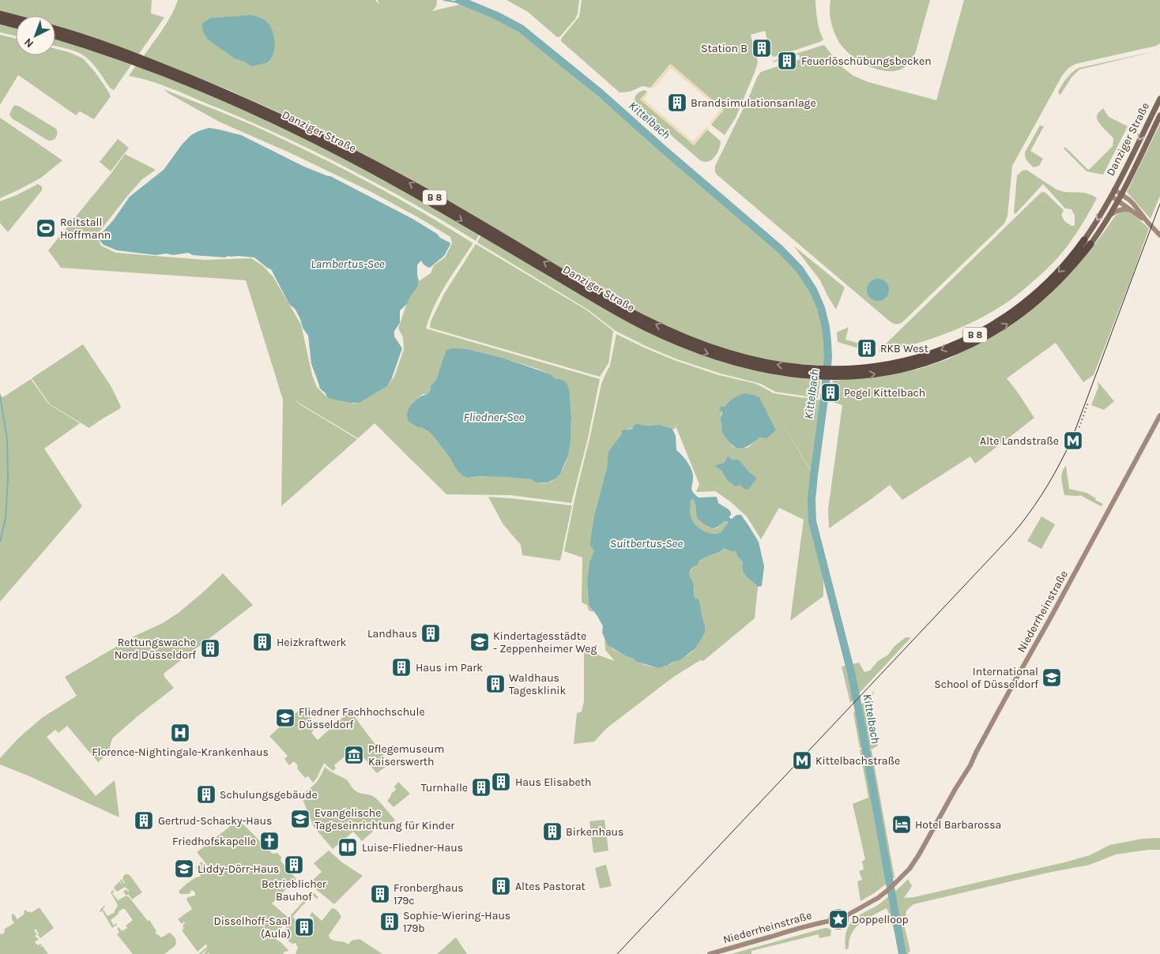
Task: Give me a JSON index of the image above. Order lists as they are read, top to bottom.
{
  "streets": {
    "highway": ["Danziger Straße", "B 8"],
    "main road": ["Niederrheinstraße"]
  },
  "water": [
    "Kittelbach",
    "Lambertus-See",
    "Fliedner-See",
    "Suitbertus-See"
  ],
  "places": {
    "building": [
      "Station B",
      "Feuerlöschübungsbecken",
      "Brandsimulationsanlage",
      "RKB West",
      "Pegel Kittelbach",
      "Landhaus",
      "Heizkraftwerk",
      "Rettungswache Nord Düsseldorf",
      "Haus im Park",
      "Waldhaus Tagesklinik",
      "Haus Elisabeth",
      "Turnhalle",
      "Schulungsgebäude",
      "Gertrud-Schacky-Haus",
      "Birkenhaus",
      "Betrieblicher Bauhof",
      "Altes Pastorat",
      "Fronberghaus 179c",
      "Sophie-Wiering-Haus 179b",
      "Disselhoff-Saal (Aula)"
    ],
    "sports": ["Reitstall Hoffmann"],
    "metro station": ["Alte Landstraße", "Kittelbachstraße"],
    "school or university": [
      "Kindertagesstädte - Zeppenheimer Weg",
      "International School of Düsseldorf",
      "Fliedner Fachhochschule Düsseldorf",
      "Evangelische Tageseinrichtung für Kinder",
      "Liddy-Dörr-Haus"
    ],
    "hospital": ["Florence-Nightingale-Krankenhaus"],
    "museum": ["Pflegemuseum Kaiserswerth"],
    "hotel": ["Hotel Barbarossa"],
    "church": ["Friedhofskapelle"],
    "library": ["Luise-Fliedner-Haus"],
    "place": ["Doppelloop"]
  },
  "north": "bottom left"
}
